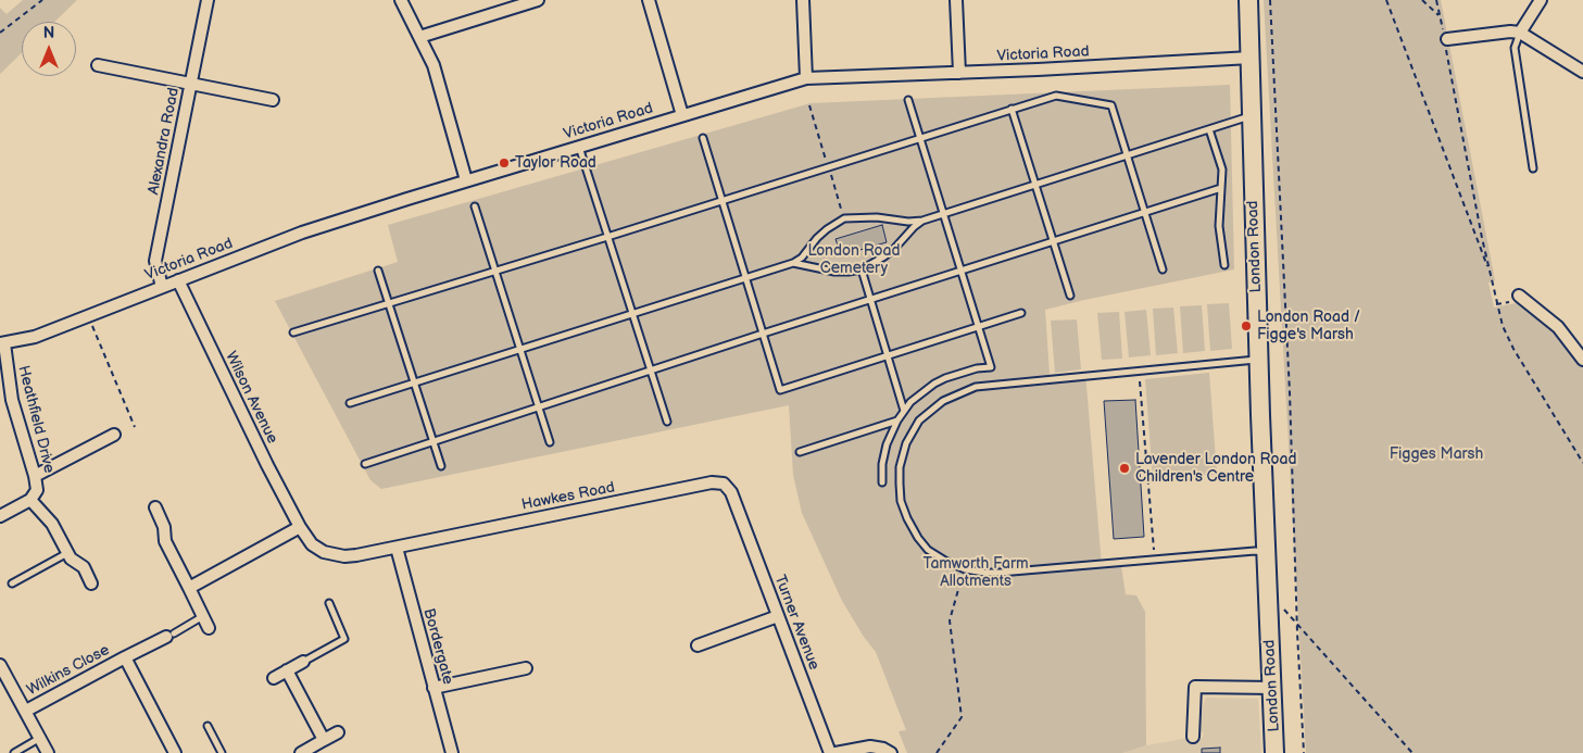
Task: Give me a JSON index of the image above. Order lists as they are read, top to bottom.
{
  "streets": {
    "main road": ["London Road"],
    "street": [
      "Victoria Road",
      "Alexandra Road",
      "Wilson Avenue",
      "Heathfield Drive",
      "Hawkes Road",
      "Turner Avenue",
      "Bordergate",
      "Wilkins Close"
    ]
  },
  "crossings": [
    ["Victoria Road", "Alexandra Road"],
    ["Victoria Road", "London Road"],
    ["Victoria Road", "Wilson Avenue"],
    ["Victoria Road", "Heathfield Drive"],
    ["Wilson Avenue", "Hawkes Road"],
    ["Wilson Avenue", "Bordergate"],
    ["Hawkes Road", "Turner Avenue"],
    ["Hawkes Road", "Bordergate"]
  ],
  "parks": ["London Road Cemetery", "Figges Marsh", "Tamworth Farm Allotments"],
  "places": ["Taylor Road", "London Road / Figge's Marsh", "Lavender London Road Children's Centre"],
  "north": "top"
}
